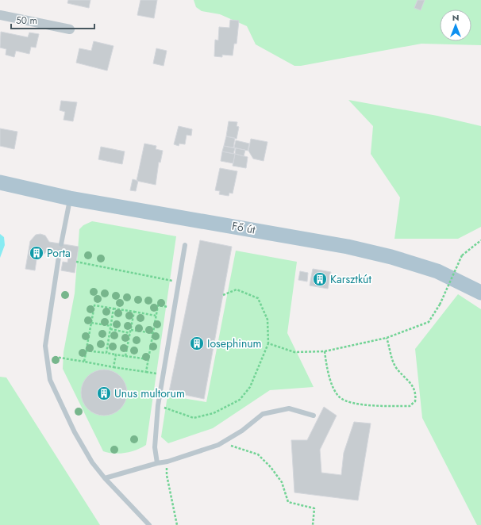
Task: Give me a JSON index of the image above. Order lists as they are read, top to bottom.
{
  "streets": {
    "main road": ["Fő út"]
  },
  "places": {
    "building": [
      "Porta",
      "Karsztkút",
      "Iosephinum",
      "Unus multorum"
    ]
  },
  "scale_bar": "50 m",
  "north": "top"
}
